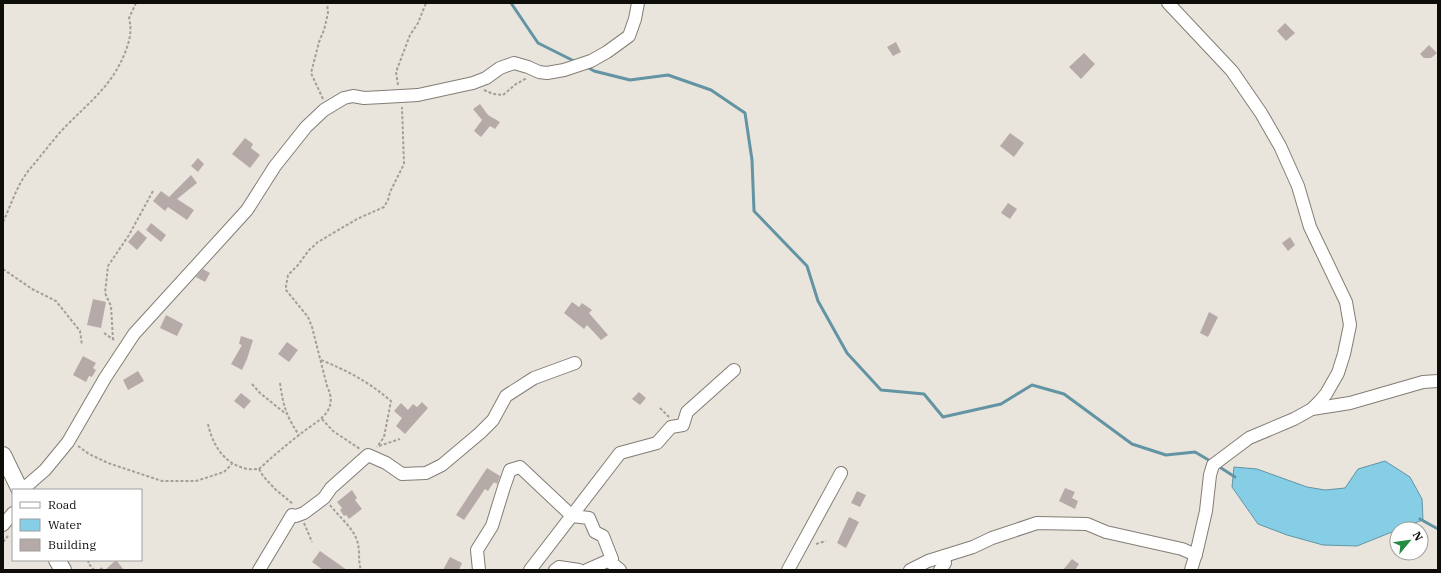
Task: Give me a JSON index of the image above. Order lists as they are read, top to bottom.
{
  "legend": ["Road", "Water", "Building"],
  "north": "top right"
}
